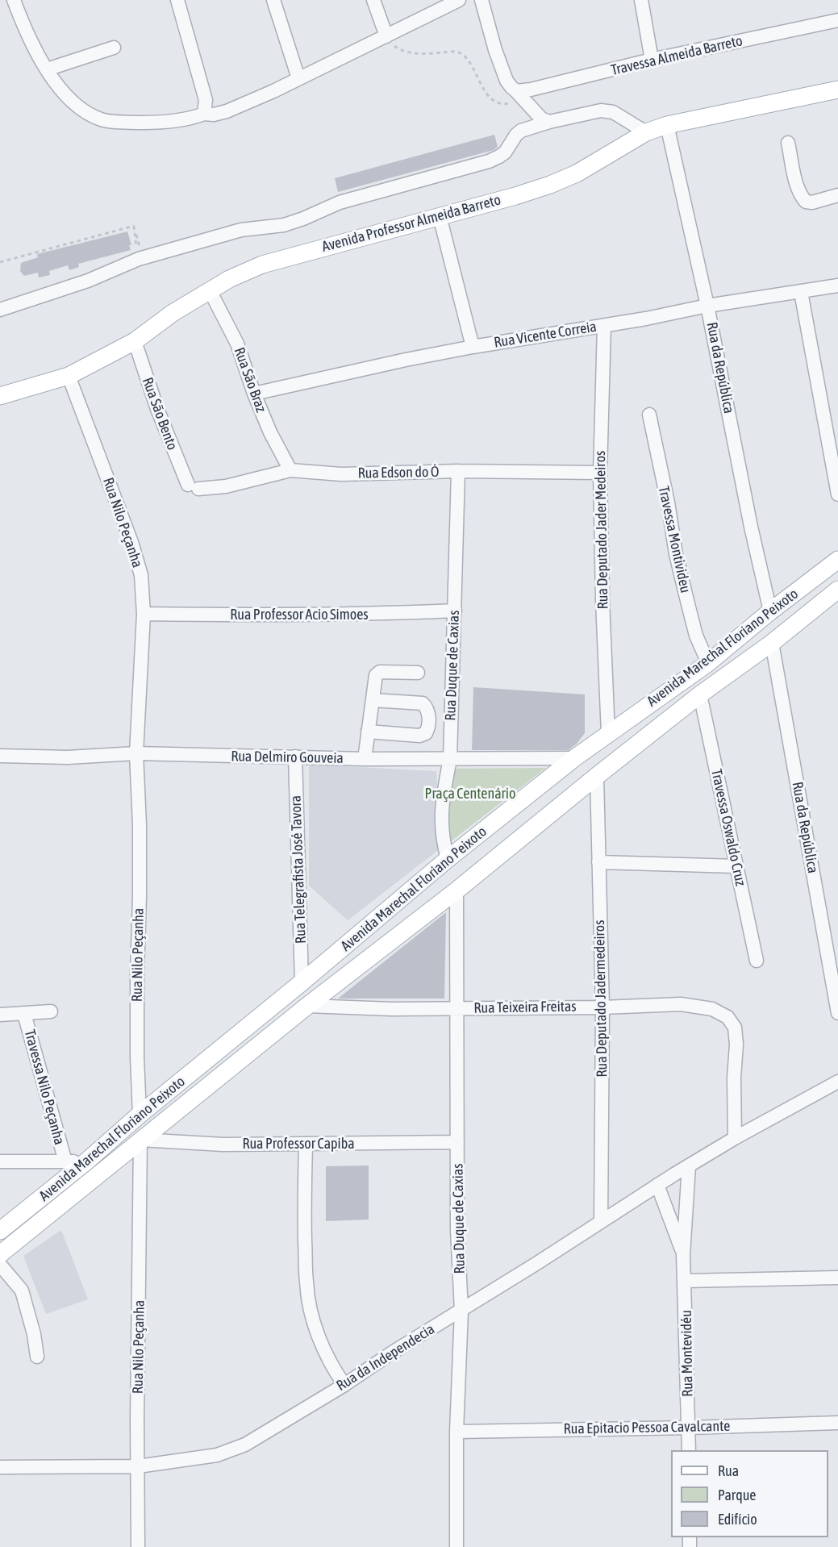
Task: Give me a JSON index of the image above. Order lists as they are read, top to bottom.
{
  "streets": {
    "main road": ["Avenida Professor Almeida Barreto", "Rua Nilo Peçanha", "Avenida Marechal Floriano Peixoto"],
    "street": [
      "Travessa Almeida Barreto",
      "Rua Vicente Correia",
      "Rua da República",
      "Rua São Braz",
      "Rua São Bento",
      "Rua Edson do Ó",
      "Rua Deputado Jader Medeiros",
      "Travessa Montivideu",
      "Rua Professor Acio Simoes",
      "Rua Duque de Caxias",
      "Rua Delmiro Gouveia",
      "Travessa Oswaldo Cruz",
      "Rua Telegrafista José Tavora",
      "Rua Deputado Jadermedeiros",
      "Rua Teixeira Freitas",
      "Travessa Nilo Peçanha",
      "Rua Professor Capiba",
      "Rua Montevidéu",
      "Rua da Independecia",
      "Rua Epitacio Pessoa Cavalcante"
    ]
  },
  "crossings": [
    ["Avenida Professor Almeida Barreto", "Rua da República"],
    ["Avenida Professor Almeida Barreto", "Rua São Braz"],
    ["Avenida Professor Almeida Barreto", "Rua São Bento"],
    ["Avenida Professor Almeida Barreto", "Rua Nilo Peçanha"],
    ["Rua Vicente Correia", "Rua da República"],
    ["Rua Vicente Correia", "Rua São Braz"],
    ["Rua Vicente Correia", "Rua Deputado Jader Medeiros"],
    ["Rua da República", "Avenida Marechal Floriano Peixoto"],
    ["Rua São Braz", "Rua Edson do Ó"],
    ["Rua São Bento", "Rua Edson do Ó"],
    ["Rua Edson do Ó", "Rua Deputado Jader Medeiros"],
    ["Rua Edson do Ó", "Rua Duque de Caxias"],
    ["Rua Nilo Peçanha", "Rua Professor Acio Simoes"],
    ["Rua Nilo Peçanha", "Avenida Marechal Floriano Peixoto"],
    ["Rua Nilo Peçanha", "Rua Delmiro Gouveia"],
    ["Rua Nilo Peçanha", "Rua Professor Capiba"],
    ["Rua Nilo Peçanha", "Rua da Independecia"],
    ["Rua Deputado Jader Medeiros", "Avenida Marechal Floriano Peixoto"],
    ["Travessa Montivideu", "Avenida Marechal Floriano Peixoto"],
    ["Rua Professor Acio Simoes", "Rua Duque de Caxias"],
    ["Avenida Marechal Floriano Peixoto", "Rua Duque de Caxias"],
    ["Avenida Marechal Floriano Peixoto", "Rua Delmiro Gouveia"],
    ["Avenida Marechal Floriano Peixoto", "Travessa Oswaldo Cruz"],
    ["Avenida Marechal Floriano Peixoto", "Rua Telegrafista José Tavora"],
    ["Avenida Marechal Floriano Peixoto", "Rua Deputado Jadermedeiros"],
    ["Avenida Marechal Floriano Peixoto", "Rua Teixeira Freitas"],
    ["Avenida Marechal Floriano Peixoto", "Rua Professor Capiba"],
    ["Rua Duque de Caxias", "Rua Delmiro Gouveia"],
    ["Rua Duque de Caxias", "Rua Teixeira Freitas"],
    ["Rua Duque de Caxias", "Rua Professor Capiba"],
    ["Rua Duque de Caxias", "Rua da Independecia"],
    ["Rua Duque de Caxias", "Rua Epitacio Pessoa Cavalcante"],
    ["Rua Delmiro Gouveia", "Rua Telegrafista José Tavora"],
    ["Rua Deputado Jadermedeiros", "Rua Teixeira Freitas"],
    ["Rua Deputado Jadermedeiros", "Rua da Independecia"],
    ["Rua Teixeira Freitas", "Rua da Independecia"],
    ["Rua Montevidéu", "Rua da Independecia"],
    ["Rua Montevidéu", "Rua Epitacio Pessoa Cavalcante"]
  ],
  "parks": ["Praça Centenário"],
  "legend": ["Rua", "Parque", "Edifício"]
}
